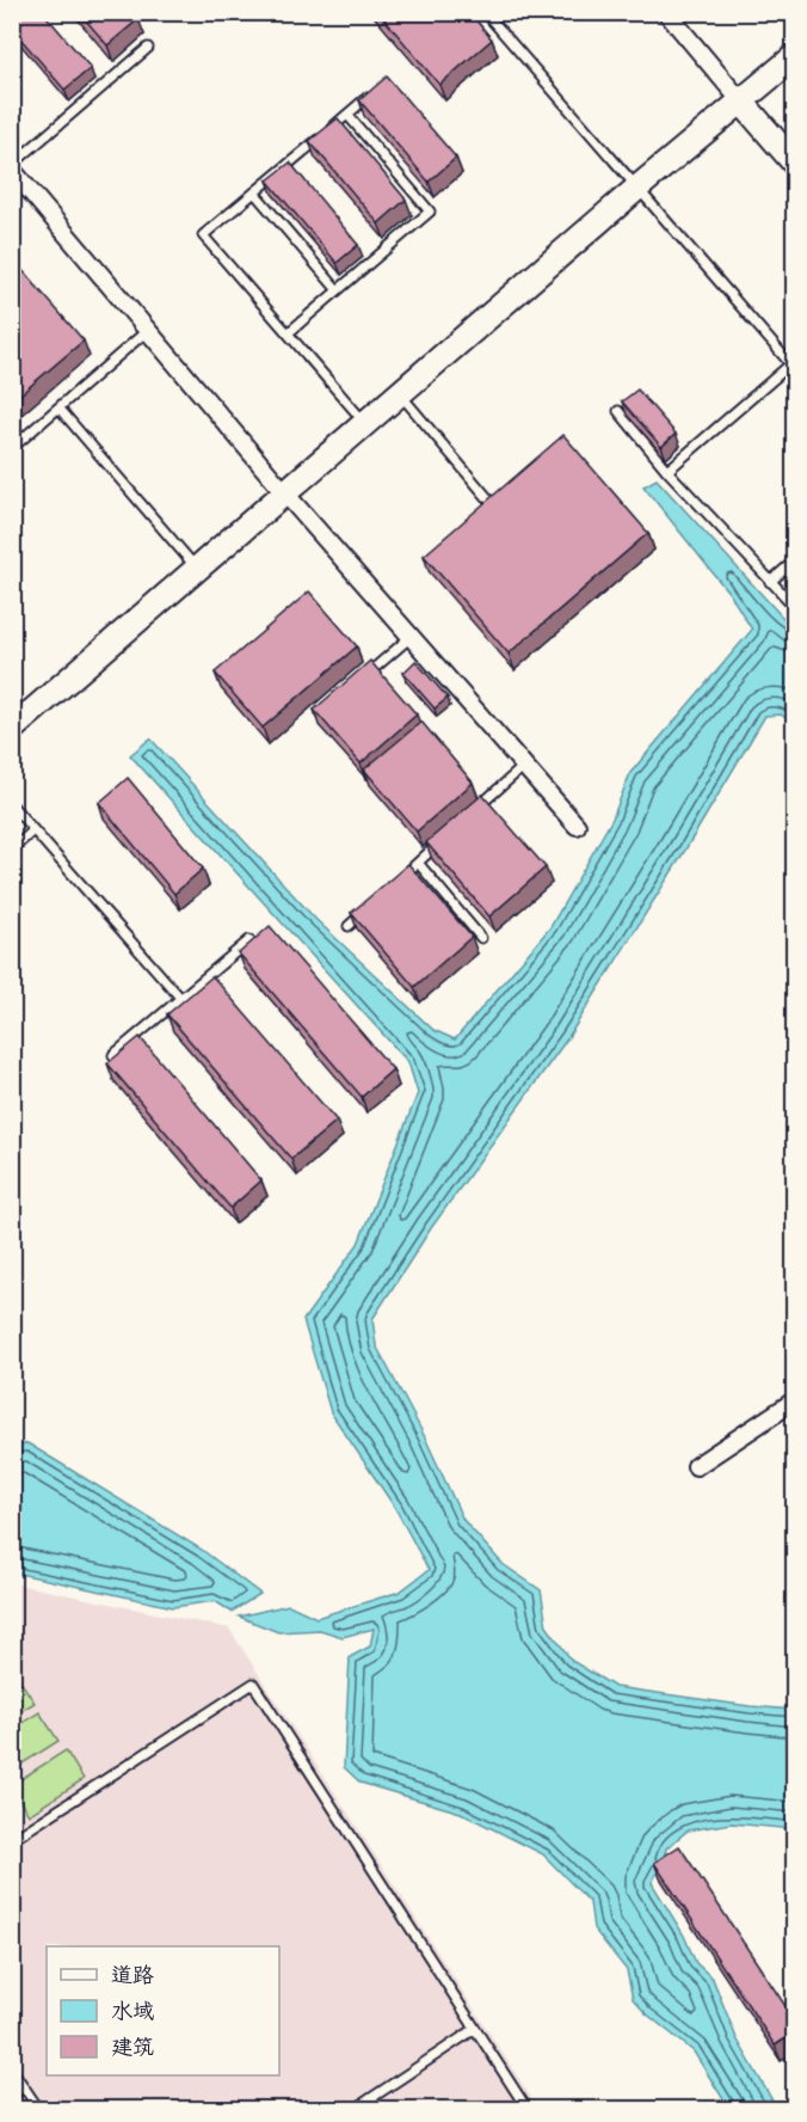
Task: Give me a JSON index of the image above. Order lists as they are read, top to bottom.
{
  "legend": ["道路", "水域", "建筑"]
}
